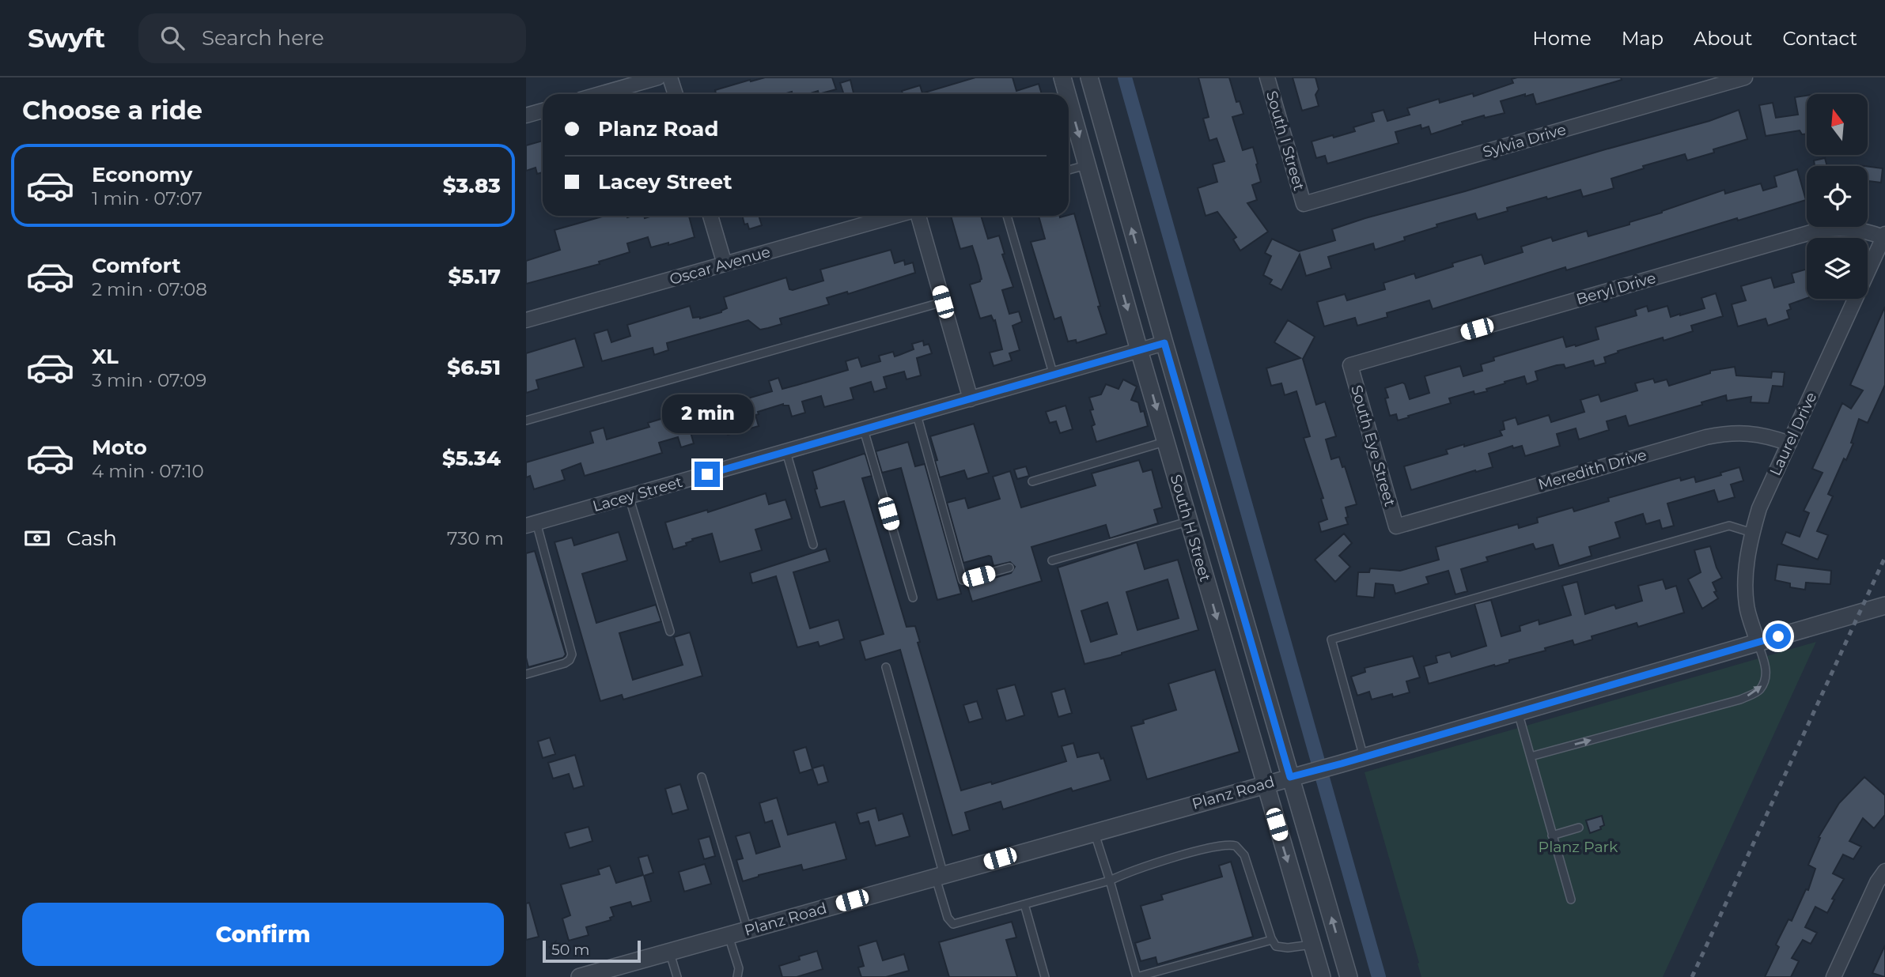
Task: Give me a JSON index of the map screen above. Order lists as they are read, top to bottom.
{
  "streets": {
    "street": [
      "South I Street",
      "Sylvia Drive",
      "Oscar Avenue",
      "Beryl Drive",
      "Laurel Drive",
      "South Eye Street",
      "Meredith Drive",
      "Lacey Street",
      "South H Street",
      "Planz Road"
    ]
  },
  "crossings": [
    ["South I Street", "Sylvia Drive"],
    ["Beryl Drive", "Laurel Drive"],
    ["Beryl Drive", "South Eye Street"],
    ["Laurel Drive", "Meredith Drive"],
    ["Laurel Drive", "Planz Road"],
    ["South Eye Street", "Meredith Drive"],
    ["Lacey Street", "South H Street"],
    ["South H Street", "Planz Road"]
  ],
  "parks": ["Planz Park"],
  "scale_bar": "50 m",
  "north": "top",
  "page": {
    "header": "Swyft",
    "search": "Search here",
    "nav": [
      "Home",
      "Map",
      "About",
      "Contact"
    ],
    "heading": "Choose a ride",
    "banner": ["Planz Road", "Lacey Street"],
    "list": [
      {
        "name": "Economy",
        "note": "1 min · 07:07",
        "value": "$3.83"
      },
      {
        "name": "Comfort",
        "note": "2 min · 07:08",
        "value": "$5.17"
      },
      {
        "name": "XL",
        "note": "3 min · 07:09",
        "value": "$6.51"
      },
      {
        "name": "Moto",
        "note": "4 min · 07:10",
        "value": "$5.34"
      }
    ],
    "bubble": "2 min",
    "pay": ["Cash", "730 m"],
    "buttons": "Confirm",
    "scale": "50 m"
  }
}
